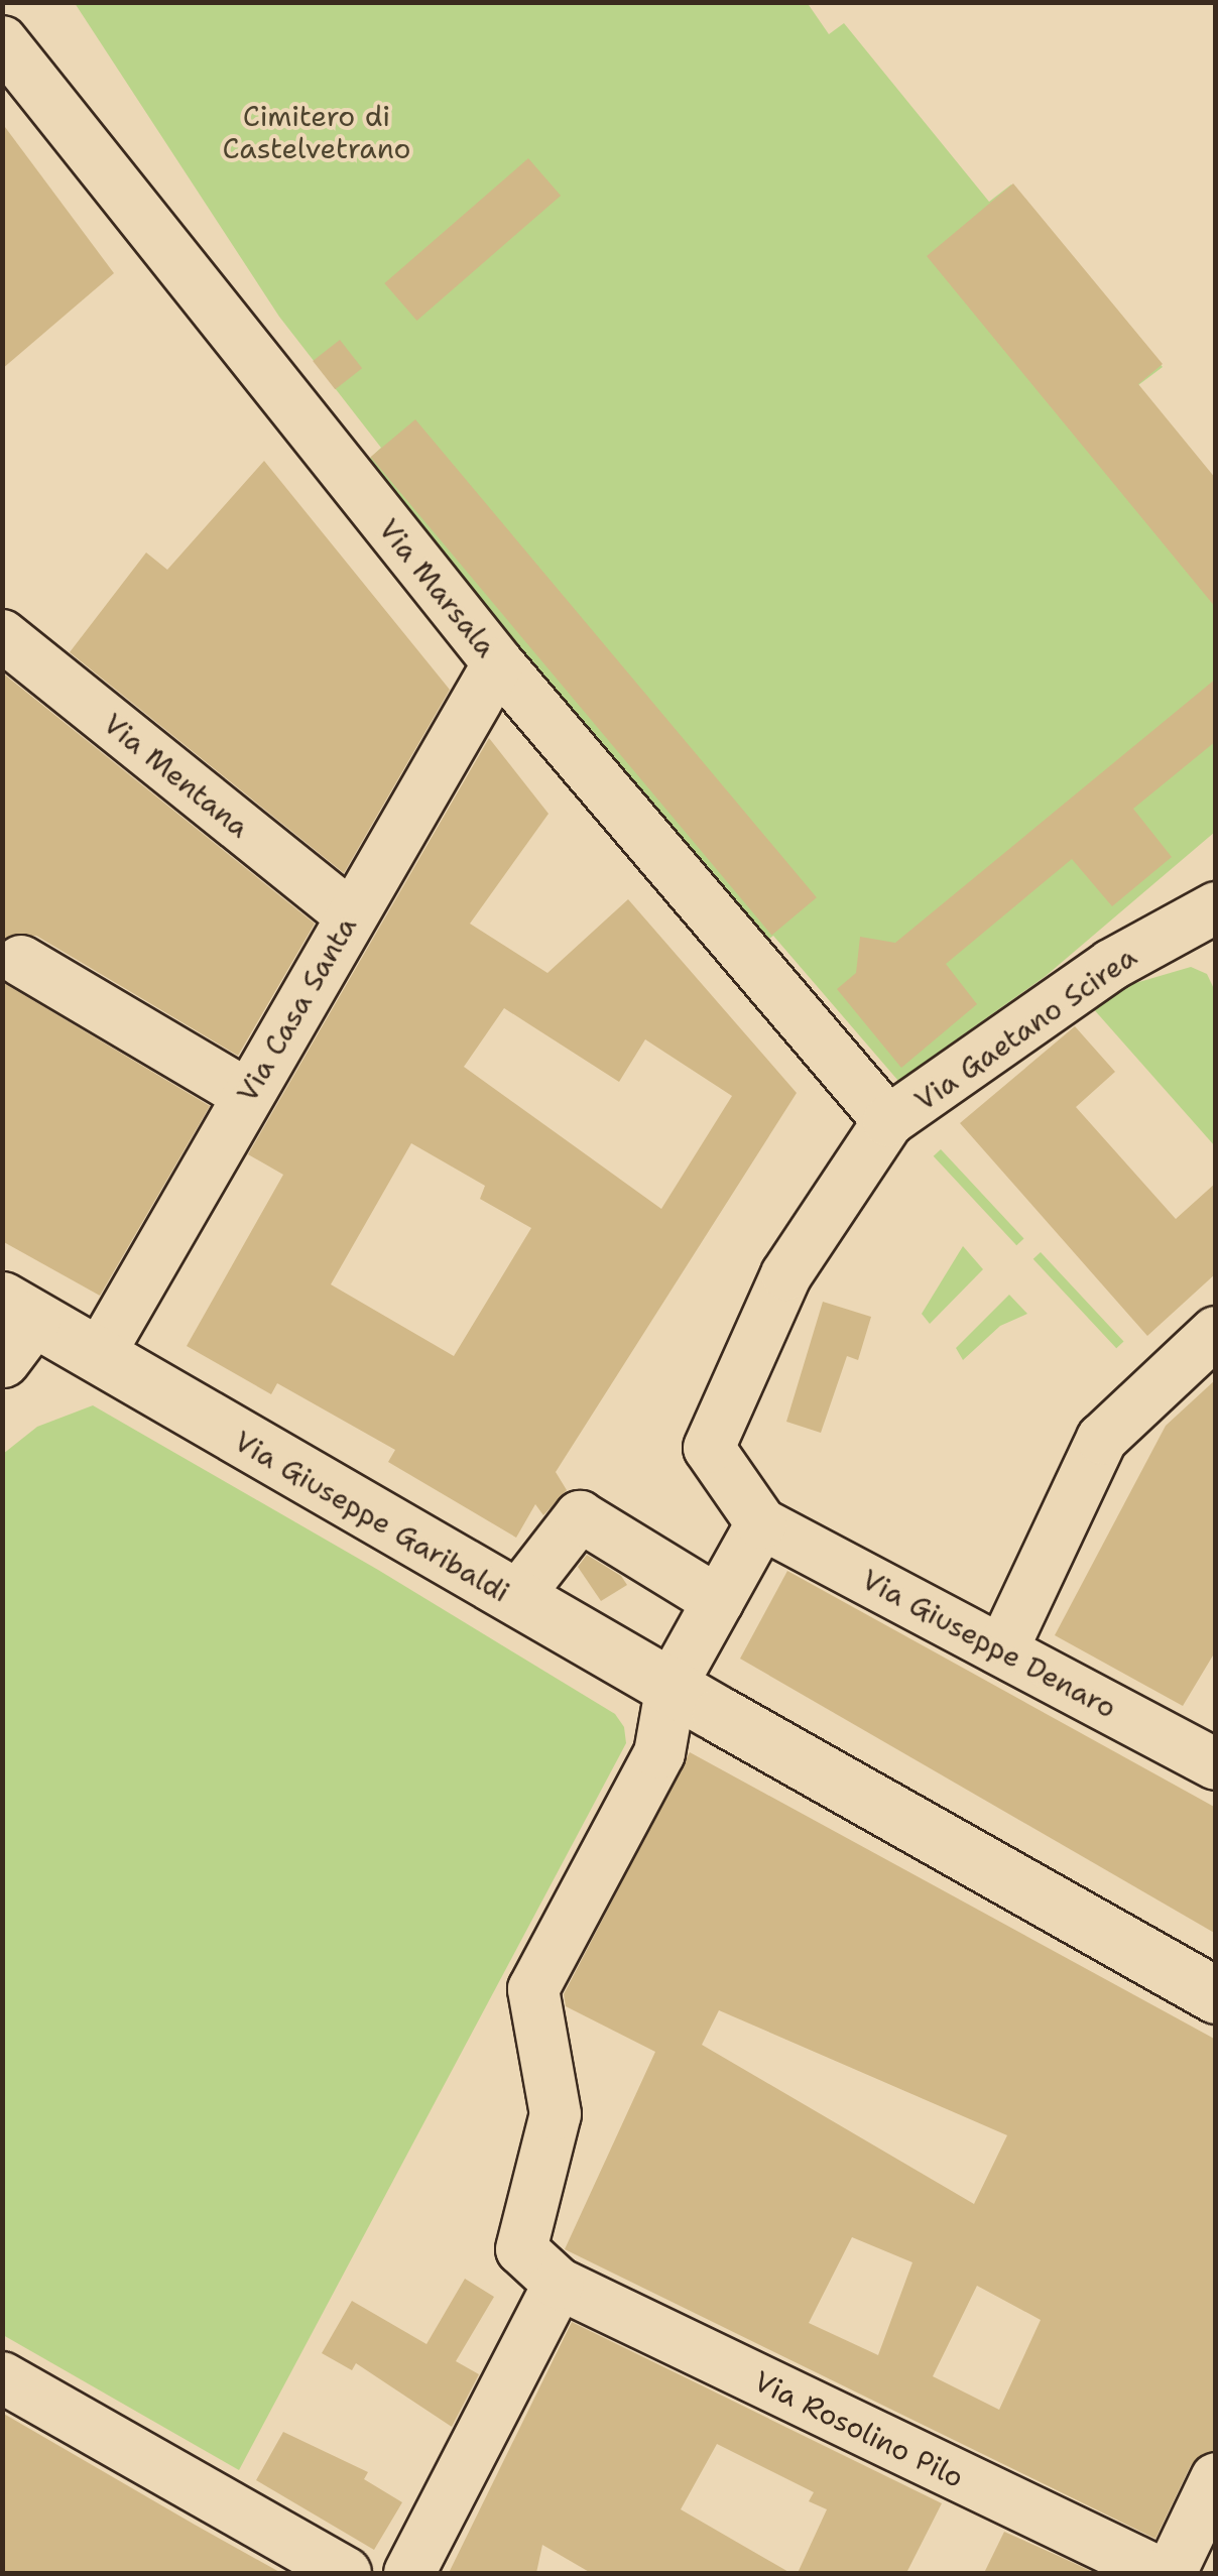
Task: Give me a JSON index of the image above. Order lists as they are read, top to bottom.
{
  "streets": {
    "main road": ["Via Giuseppe Garibaldi"],
    "street": [
      "Via Marsala",
      "Via Mentana",
      "Via Casa Santa",
      "Via Gaetano Scirea",
      "Via Giuseppe Denaro",
      "Via Rosolino Pilo"
    ]
  },
  "crossings": [
    ["Via Marsala", "Via Casa Santa"],
    ["Via Marsala", "Via Gaetano Scirea"],
    ["Via Mentana", "Via Casa Santa"],
    ["Via Casa Santa", "Via Giuseppe Garibaldi"],
    ["Via Giuseppe Garibaldi", "Via Rosolino Pilo"]
  ],
  "parks": ["Cimitero di Castelvetrano"]
}
